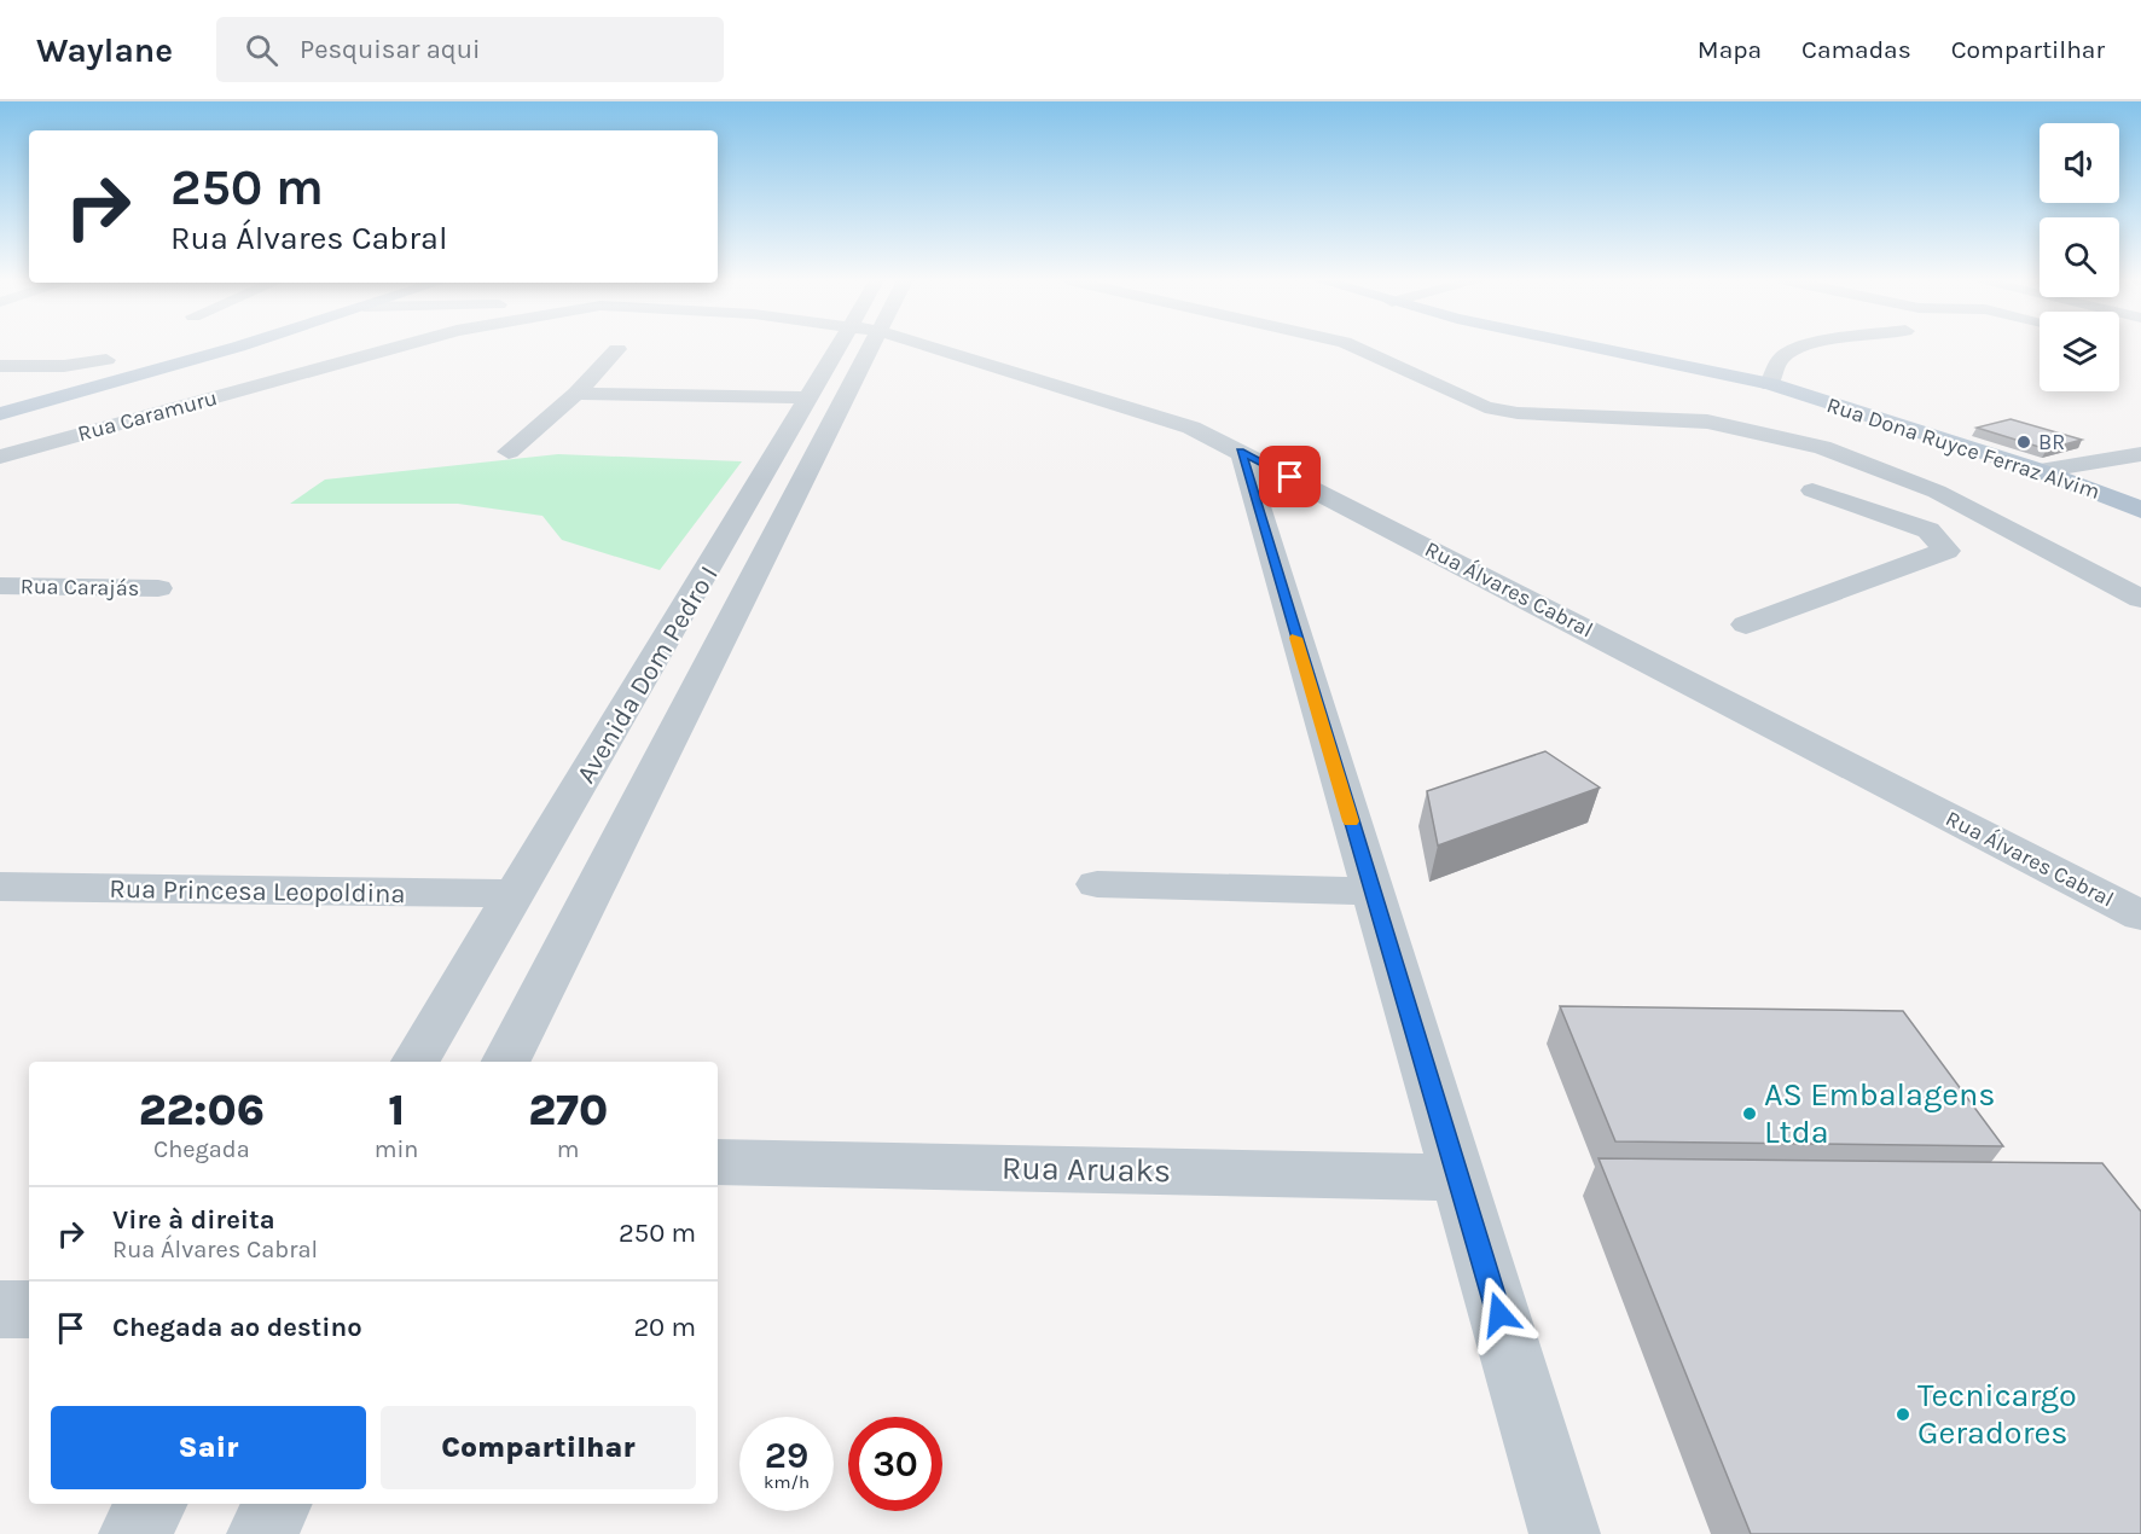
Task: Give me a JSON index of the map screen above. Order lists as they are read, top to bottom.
{
  "streets": {
    "main road": ["Rua Dona Ruyce Ferraz Alvim"],
    "street": [
      "Rua Caramuru",
      "Rua Carajás",
      "Rua Álvares Cabral",
      "Avenida Dom Pedro I",
      "Rua Princesa Leopoldina",
      "Rua Aruaks"
    ]
  },
  "crossings": [
    ["Avenida Dom Pedro I", "Rua Princesa Leopoldina"]
  ],
  "places": ["BR", "AS Embalagens Ltda", "Tecnicargo Geradores"],
  "page": {
    "header": "Waylane",
    "search": "Pesquisar aqui",
    "nav": ["Mapa", "Camadas", "Compartilhar"],
    "turn": ["250 m", "Rua Álvares Cabral"],
    "eta": [
      "22:06",
      "Chegada",
      "1",
      "min",
      "270",
      "m"
    ],
    "list": [
      {
        "name": "Vire à direita",
        "note": "Rua Álvares Cabral",
        "value": "250 m"
      },
      {
        "name": "Chegada ao destino",
        "value": "20 m"
      }
    ],
    "buttons": ["Sair", "Compartilhar"],
    "speed": "29 km/h",
    "limit": "30"
  }
}
